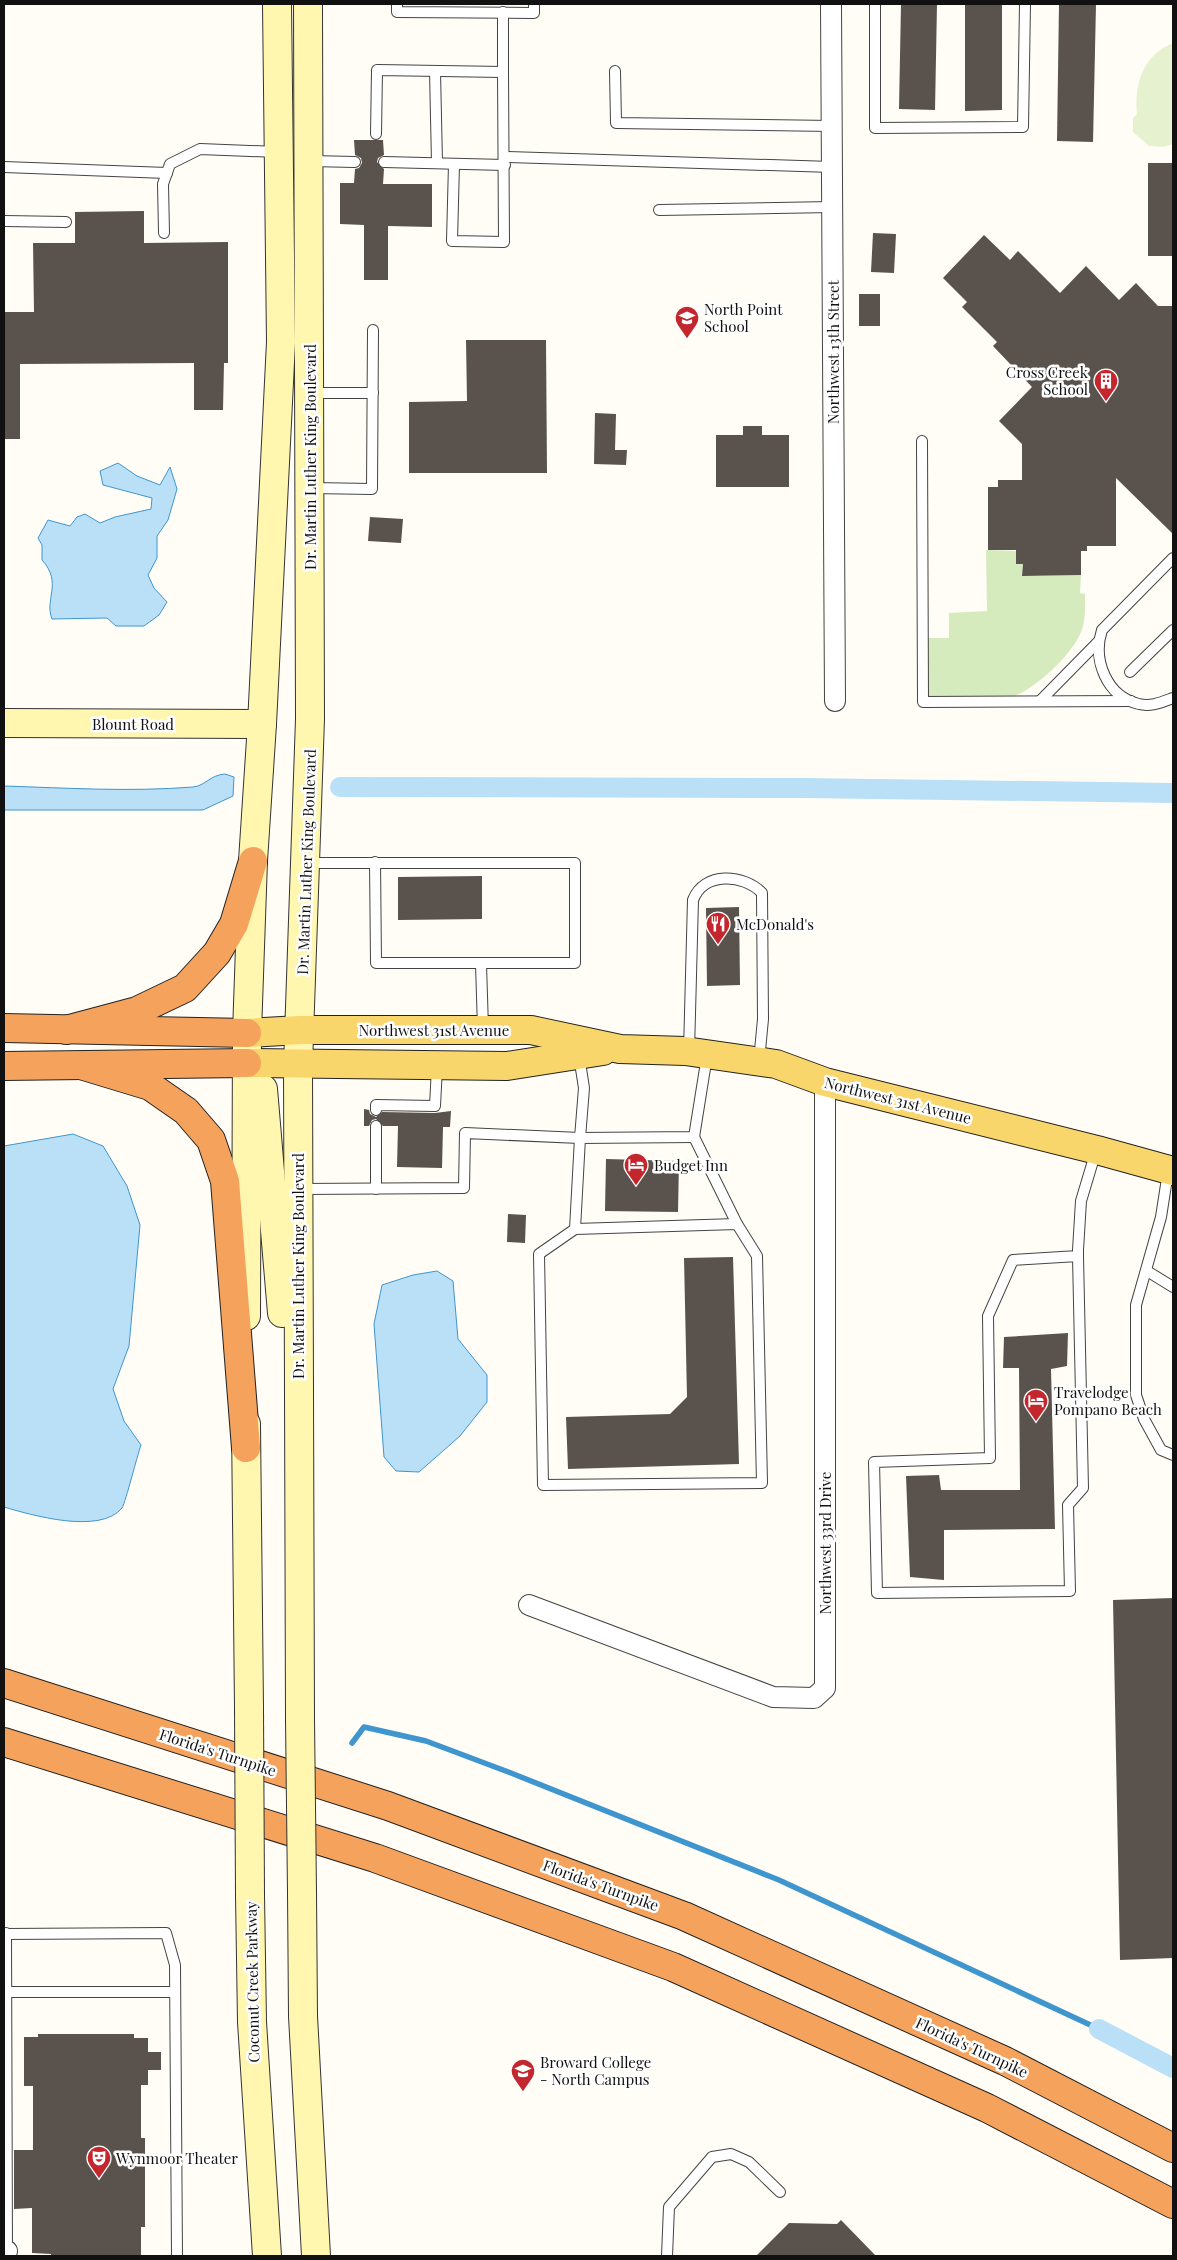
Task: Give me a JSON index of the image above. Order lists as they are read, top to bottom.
{
  "streets": {
    "highway": ["Florida's Turnpike"],
    "main road": [
      "Dr. Martin Luther King Boulevard",
      "Blount Road",
      "Northwest 31st Avenue",
      "Coconut Creek Parkway"
    ],
    "street": ["Northwest 13th Street", "Northwest 33rd Drive"]
  },
  "crossings": [
    ["Dr. Martin Luther King Boulevard", "Blount Road"],
    ["Dr. Martin Luther King Boulevard", "Northwest 31st Avenue"],
    ["Dr. Martin Luther King Boulevard", "Coconut Creek Parkway"],
    ["Northwest 31st Avenue", "Northwest 33rd Drive"]
  ],
  "places": {
    "school or university": ["North Point School", "Broward College - North Campus"],
    "building": ["Cross Creek School"],
    "restaurant": ["McDonald's"],
    "hotel": ["Budget Inn", "Travelodge Pompano Beach"],
    "theatre": ["Wynmoor Theater"]
  }
}
